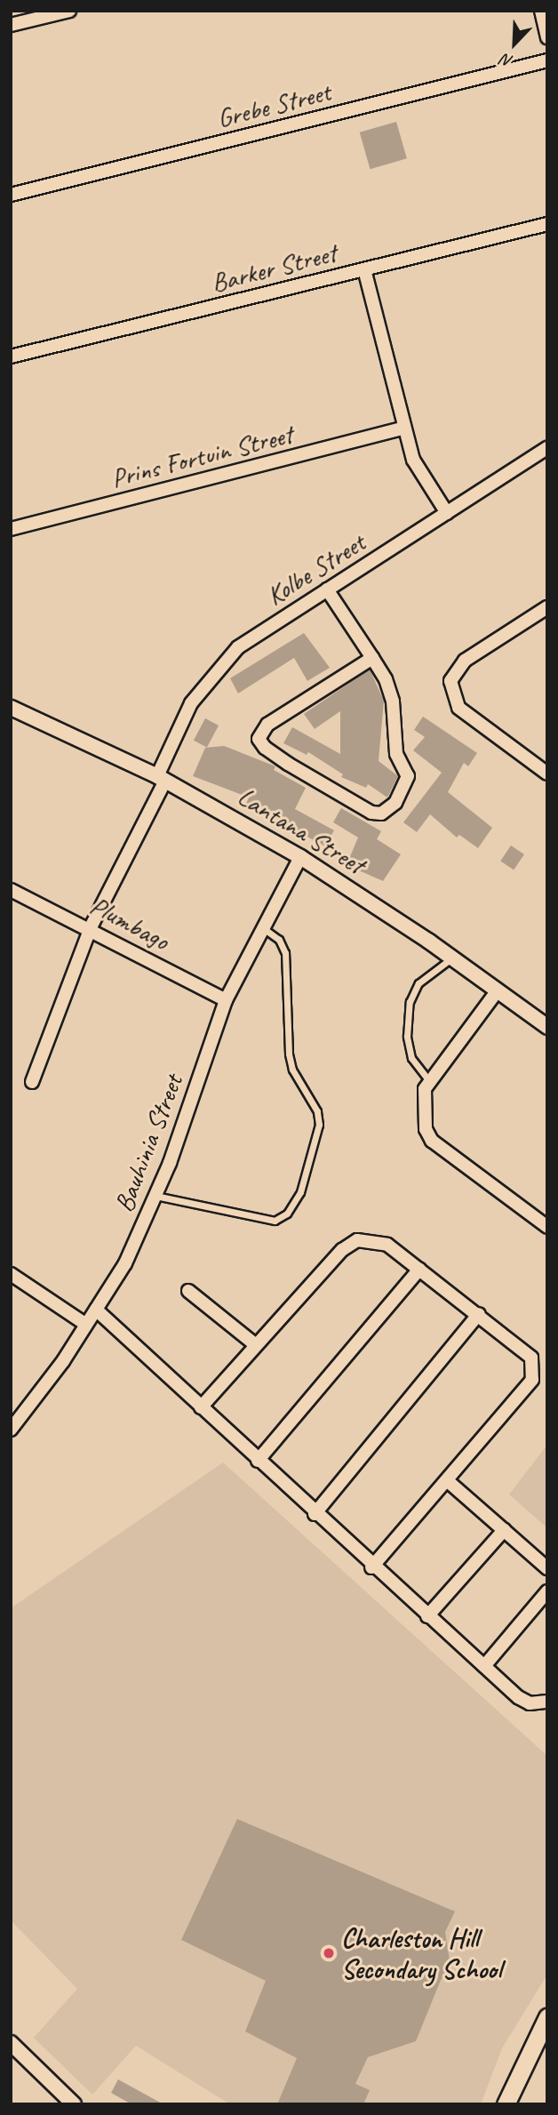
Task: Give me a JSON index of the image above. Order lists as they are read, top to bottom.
{
  "streets": {
    "street": [
      "Grebe Street",
      "Barker Street",
      "Prins Fortuin Street",
      "Kolbe Street",
      "Lantana Street",
      "Plumbago",
      "Bauhinia Street"
    ]
  },
  "crossings": [
    ["Kolbe Street", "Lantana Street"],
    ["Kolbe Street", "Plumbago"],
    ["Lantana Street", "Bauhinia Street"],
    ["Plumbago", "Bauhinia Street"]
  ],
  "places": ["Charleston Hill Secondary School"],
  "north": "bottom left"
}
